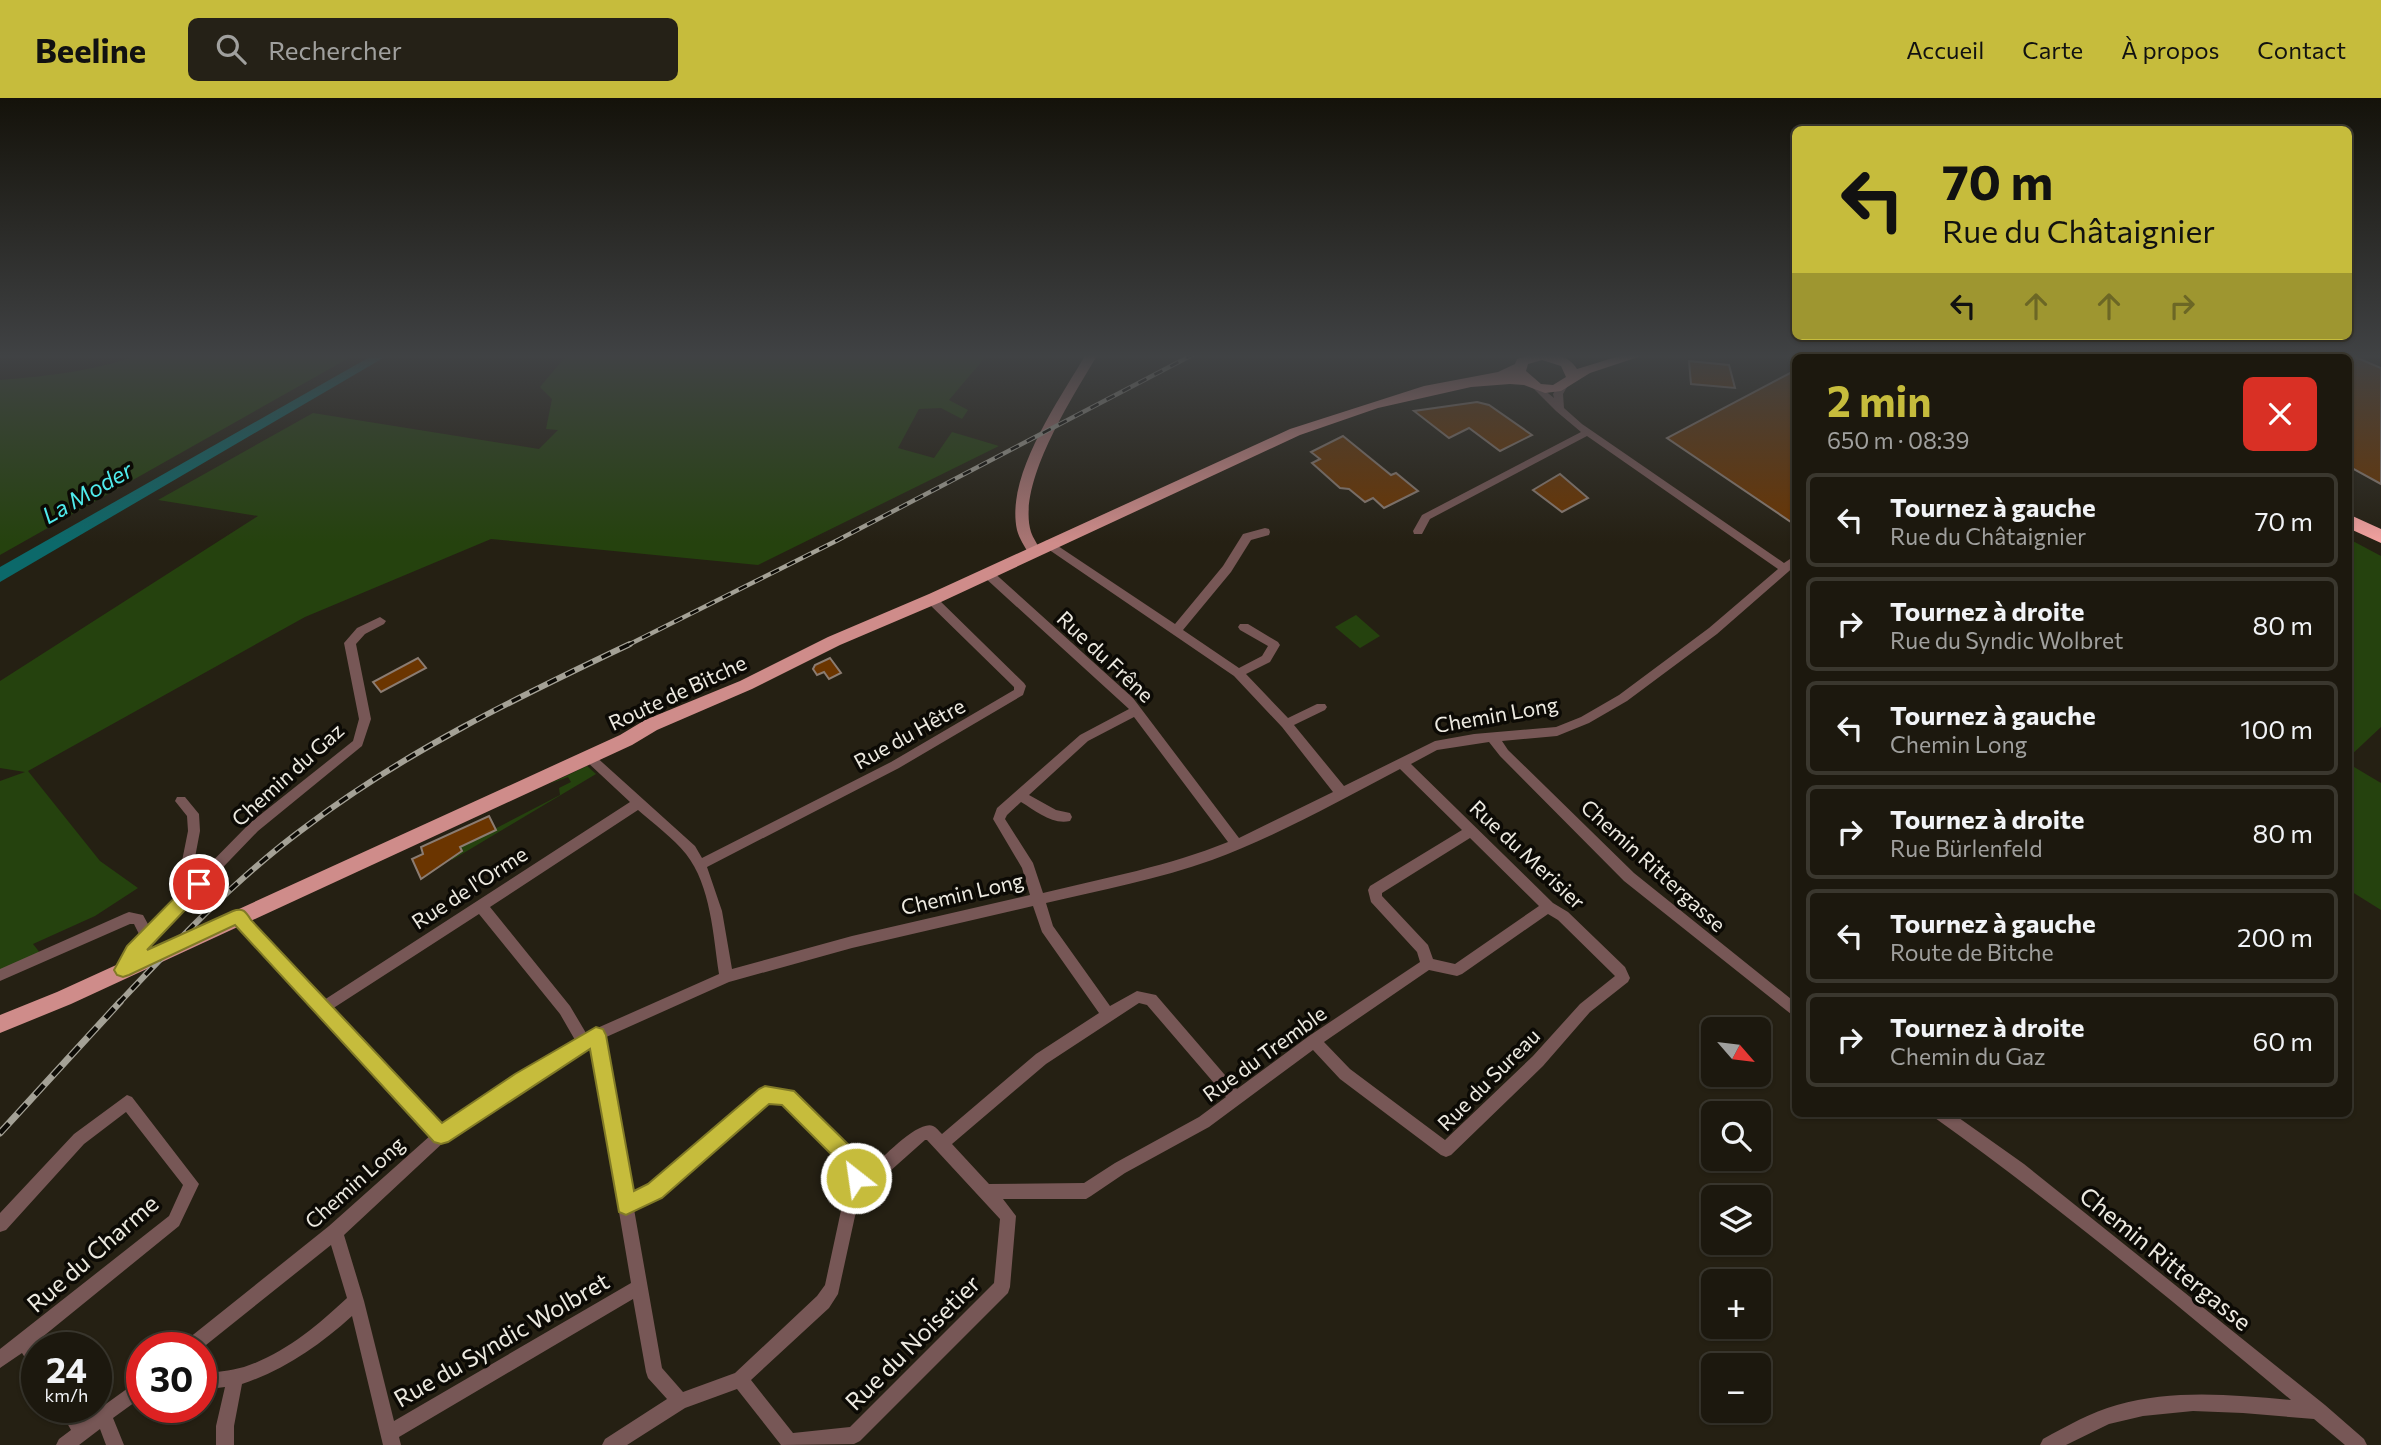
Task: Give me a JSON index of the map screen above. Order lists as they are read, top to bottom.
{
  "streets": {
    "main road": ["Route de Bitche"],
    "street": [
      "Rue du Frêne",
      "Chemin Long",
      "Rue du Hêtre",
      "Chemin du Gaz",
      "Rue du Merisier",
      "Chemin Rittergasse",
      "Rue de l'Orme",
      "Rue du Tremble",
      "Rue du Sureau",
      "Rue du Charme",
      "Rue du Syndic Wolbret",
      "Rue du Noisetier"
    ]
  },
  "crossings": [
    ["Rue du Frêne", "Route de Bitche"],
    ["Rue du Frêne", "Chemin Long"],
    ["Route de Bitche", "Rue du Hêtre"],
    ["Route de Bitche", "Chemin du Gaz"],
    ["Chemin Long", "Rue du Merisier"],
    ["Chemin Long", "Chemin Rittergasse"],
    ["Chemin Long", "Rue du Syndic Wolbret"],
    ["Rue du Merisier", "Rue du Sureau"],
    ["Rue du Tremble", "Rue du Sureau"],
    ["Rue du Tremble", "Rue du Noisetier"]
  ],
  "water": ["La Moder"],
  "north": "bottom right",
  "page": {
    "header": "Beeline",
    "search": "Rechercher",
    "nav": [
      "Accueil",
      "Carte",
      "À propos",
      "Contact"
    ],
    "turn": ["70 m", "Rue du Châtaignier"],
    "heading": ["2 min", "650 m · 08:39"],
    "list": [
      {
        "name": "Tournez à gauche",
        "note": "Rue du Châtaignier",
        "value": "70 m"
      },
      {
        "name": "Tournez à droite",
        "note": "Rue du Syndic Wolbret",
        "value": "80 m"
      },
      {
        "name": "Tournez à gauche",
        "note": "Chemin Long",
        "value": "100 m"
      },
      {
        "name": "Tournez à droite",
        "note": "Rue Bürlenfeld",
        "value": "80 m"
      },
      {
        "name": "Tournez à gauche",
        "note": "Route de Bitche",
        "value": "200 m"
      },
      {
        "name": "Tournez à droite",
        "note": "Chemin du Gaz",
        "value": "60 m"
      }
    ],
    "map_buttons": ["+", "−"],
    "speed": "24 km/h",
    "limit": "30"
  }
}
